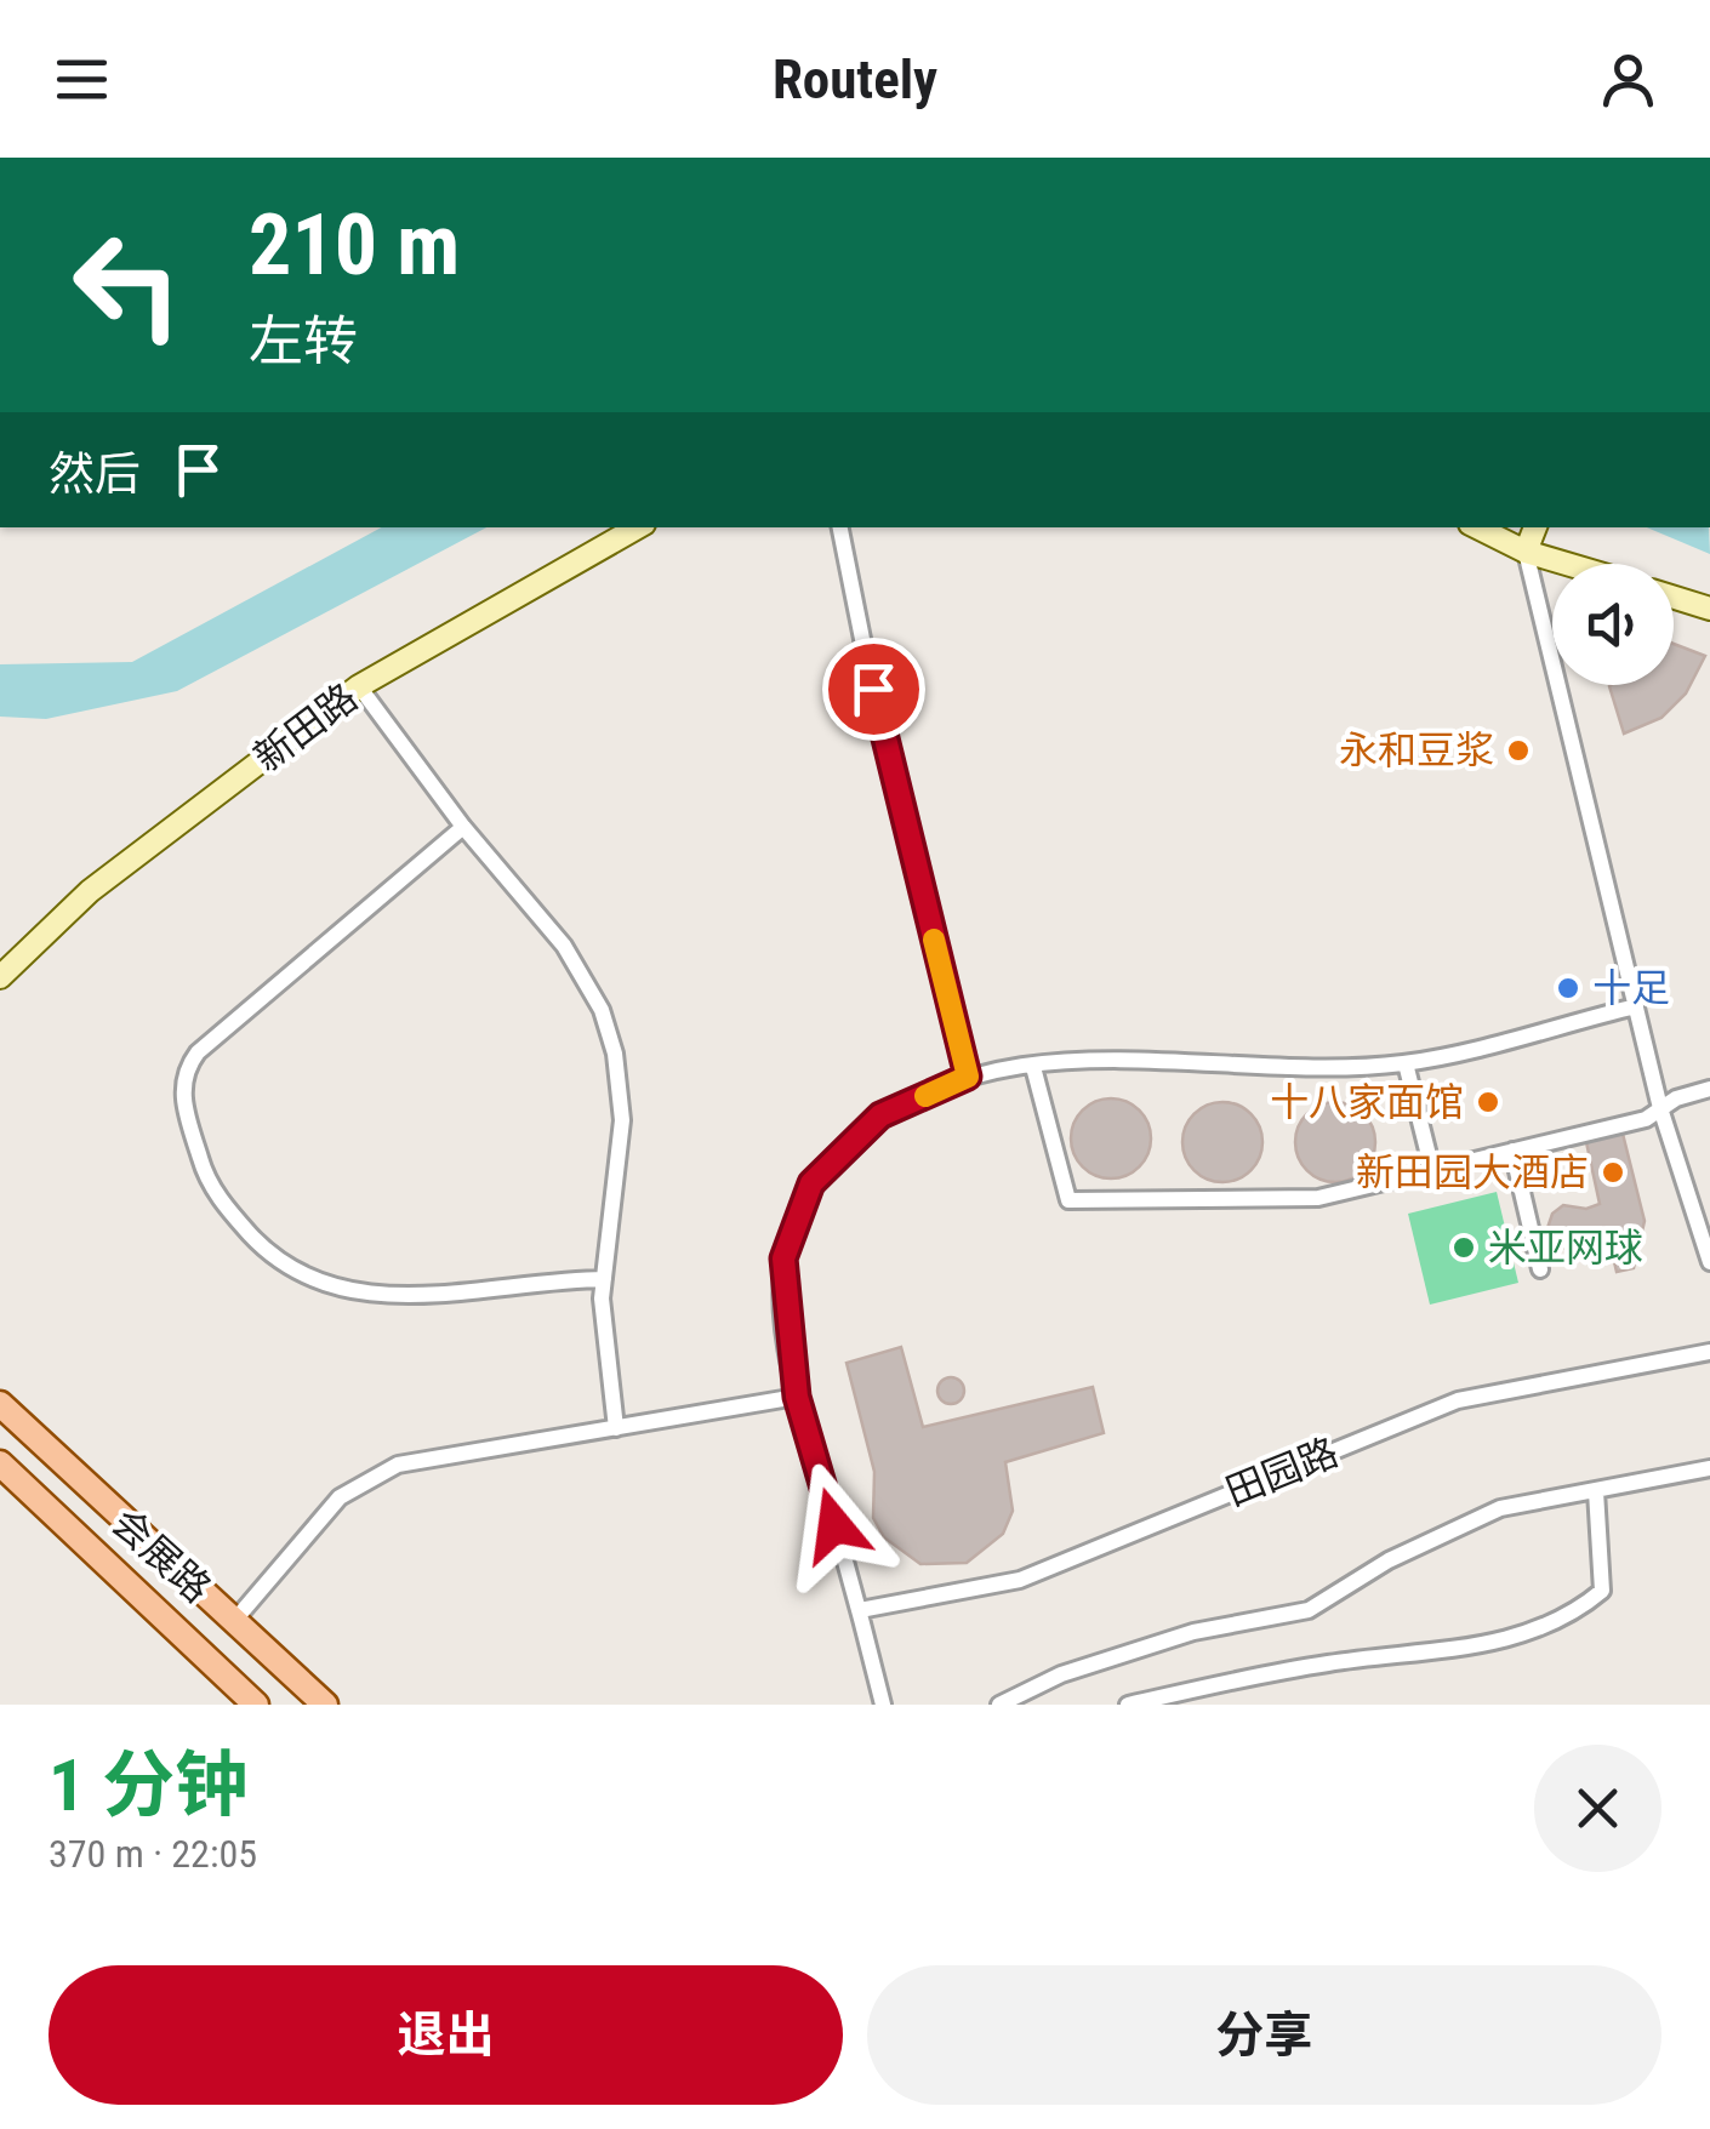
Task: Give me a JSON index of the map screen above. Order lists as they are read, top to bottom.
{
  "streets": {
    "main road": ["会展路"],
    "street": ["新田路", "田园路"]
  },
  "places": [
    "永和豆浆",
    "十足",
    "十八家面馆",
    "新田园大酒店",
    "米亚网球"
  ],
  "page": {
    "header": "Routely",
    "turn": ["210 m", "左转"],
    "then": "然后",
    "heading": ["1 分钟", "370 m · 22:05"],
    "buttons": ["退出", "分享"]
  }
}
